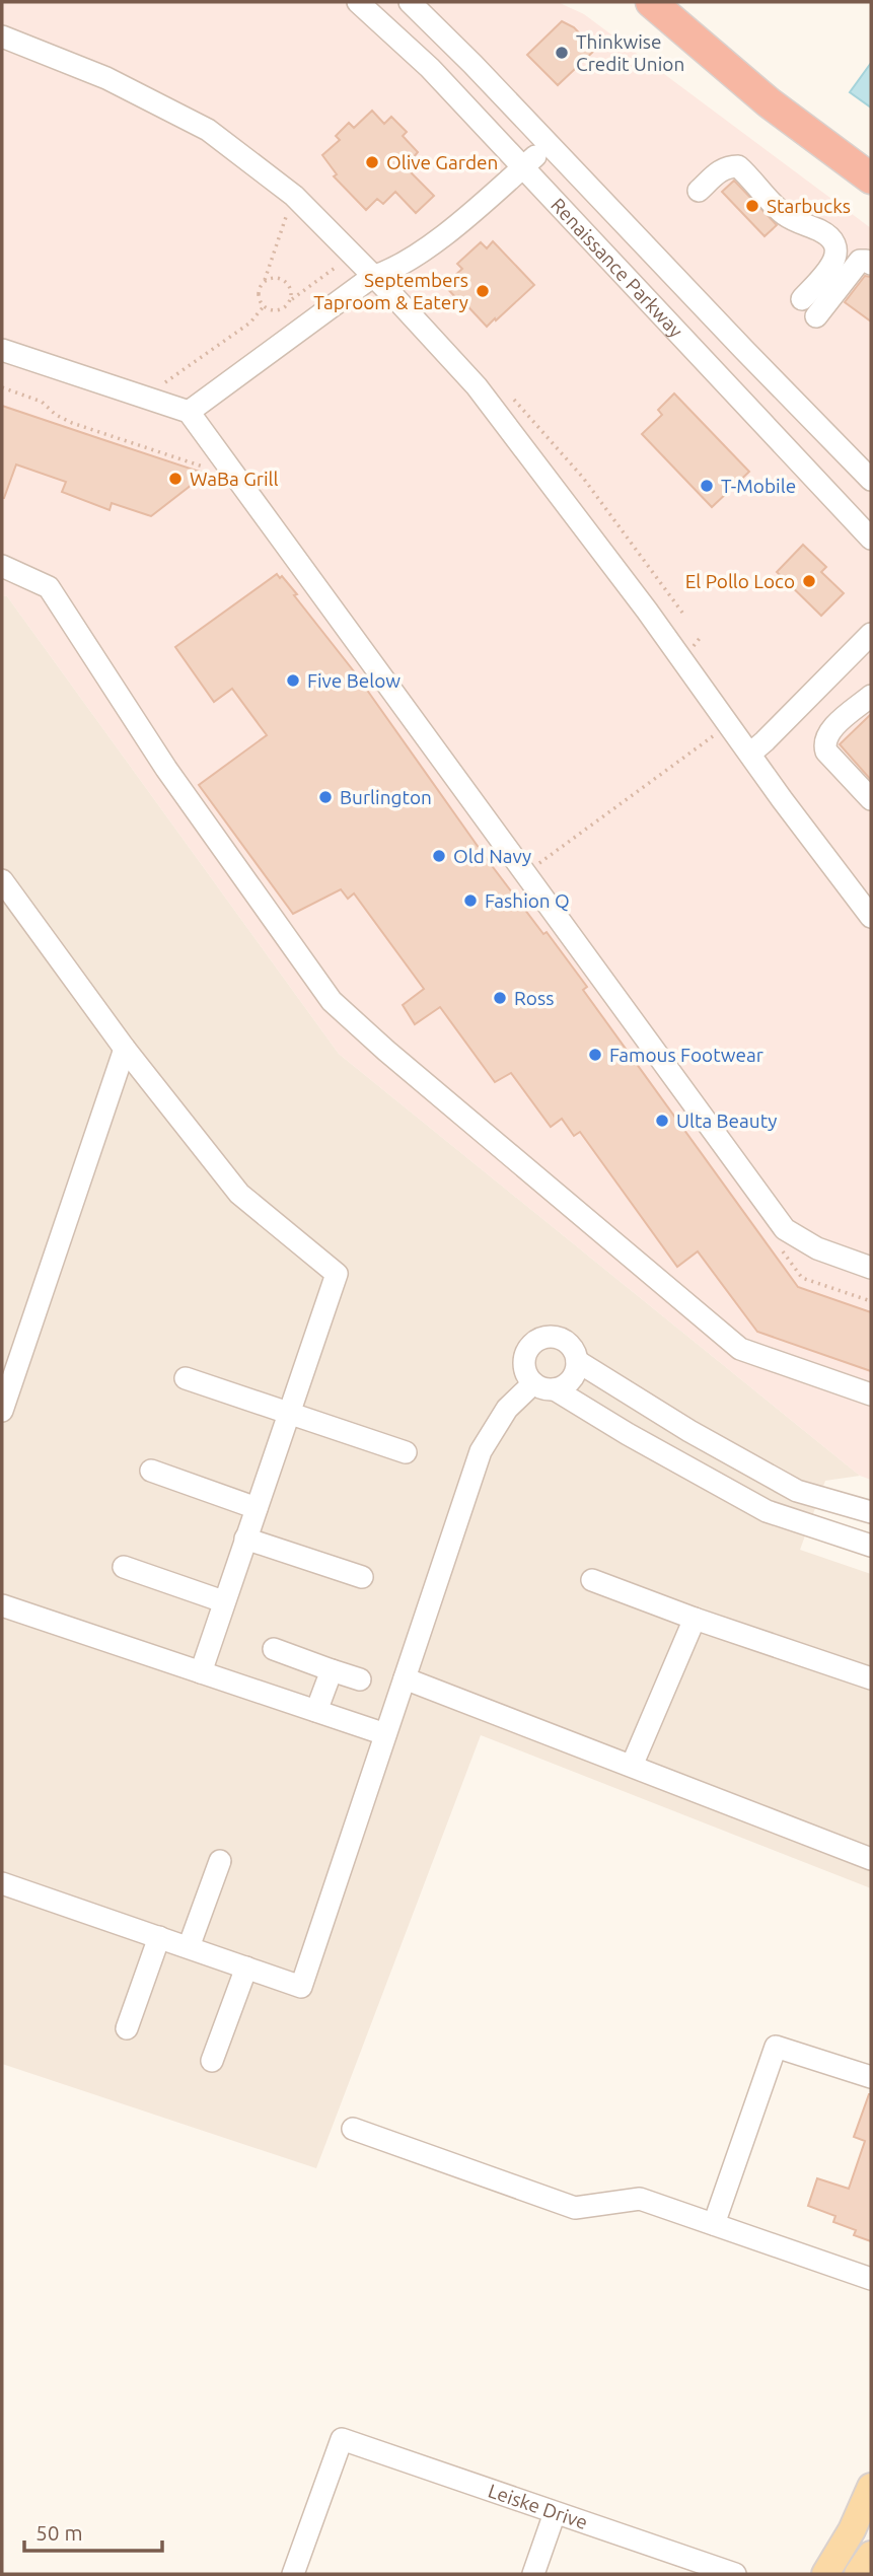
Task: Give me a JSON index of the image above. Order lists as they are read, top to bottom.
{
  "streets": {
    "street": ["Renaissance Parkway", "Leiske Drive"]
  },
  "places": [
    "Thinkwise Credit Union",
    "Olive Garden",
    "Starbucks",
    "Septembers Taproom & Eatery",
    "WaBa Grill",
    "T-Mobile",
    "El Pollo Loco",
    "Five Below",
    "Burlington",
    "Old Navy",
    "Fashion Q",
    "Ross",
    "Famous Footwear",
    "Ulta Beauty"
  ],
  "scale_bar": "50 m"
}
